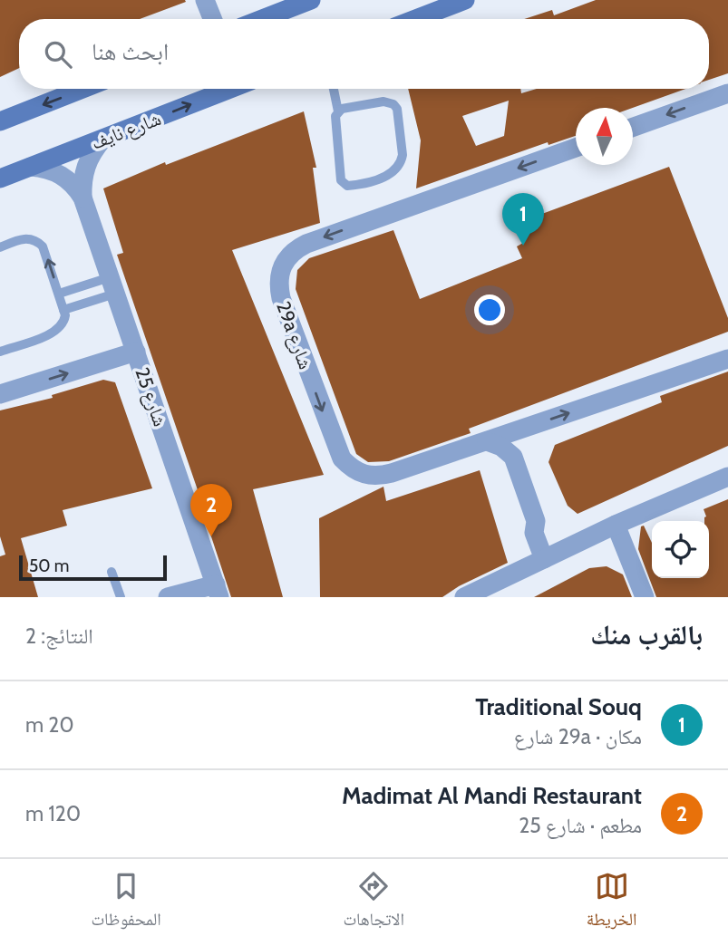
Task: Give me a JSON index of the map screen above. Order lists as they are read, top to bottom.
{
  "streets": {
    "main road": ["شارع نايف"],
    "street": ["29a شارع", "شارع 25"]
  },
  "crossings": [
    ["شارع نايف", "شارع 25"]
  ],
  "one_way": ["شارع نايف"],
  "scale_bar": "50 m",
  "north": "top",
  "page": {
    "search": "ابحث هنا",
    "pins": ["1", "2"],
    "scale": "50 m",
    "heading": ["بالقرب منك", "النتائج: 2"],
    "list": [
      {
        "mark": "1",
        "name": "Traditional Souq",
        "note": "مكان · 29a شارع",
        "value": "20 m"
      },
      {
        "mark": "2",
        "name": "Madimat Al Mandi Restaurant",
        "note": "مطعم · شارع 25",
        "value": "120 m"
      }
    ],
    "nav": ["الخريطة", "الاتجاهات", "المحفوظات"]
  }
}
